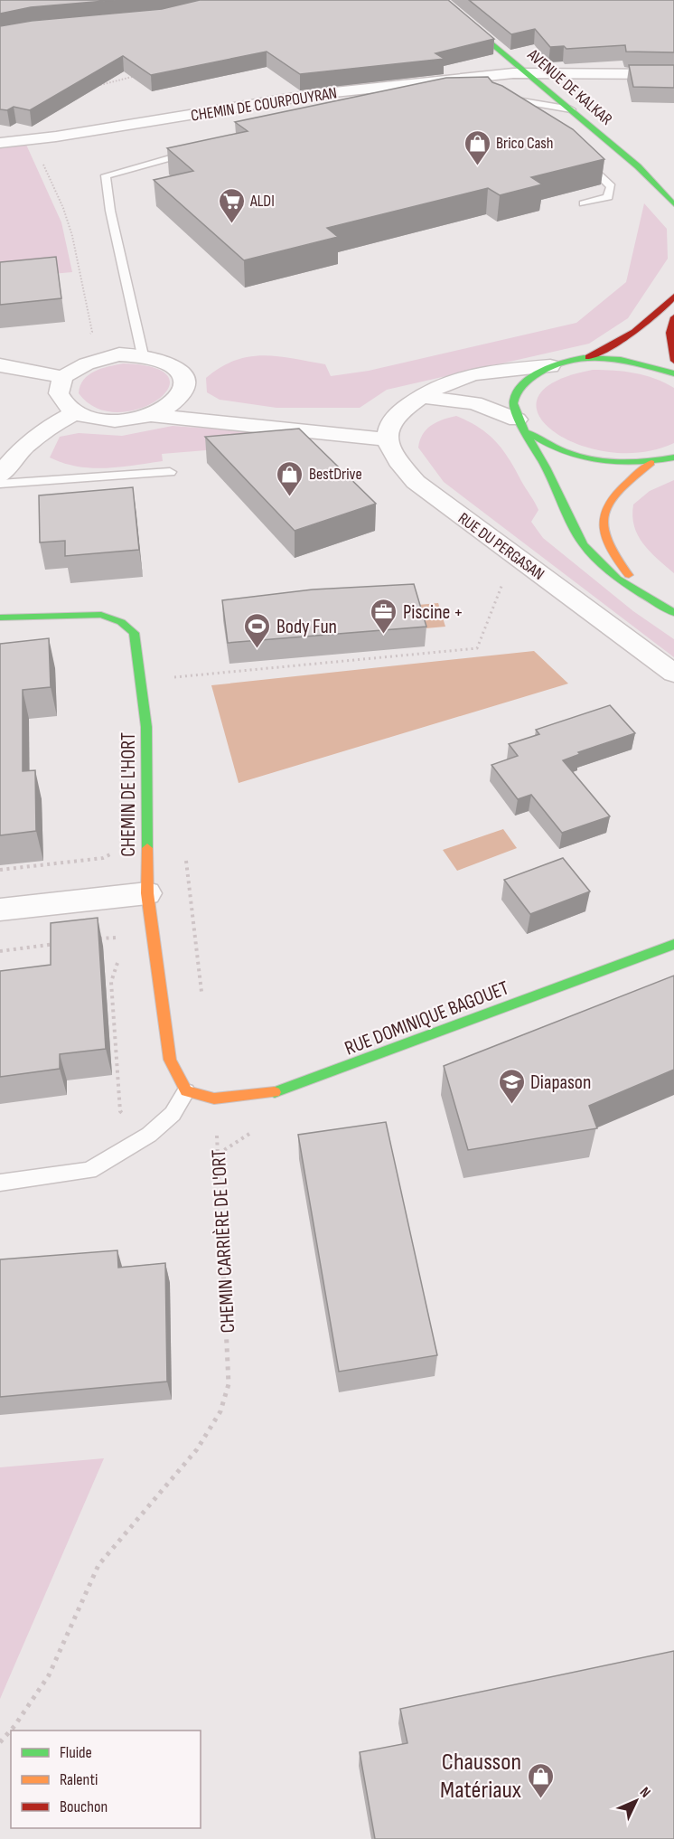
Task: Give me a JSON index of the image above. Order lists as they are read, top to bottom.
{
  "streets": {
    "street": [
      "AVENUE DE KALKAR",
      "CHEMIN DE COURPOUYRAN",
      "RUE DU PERGASAN",
      "CHEMIN DE L'HORT",
      "RUE DOMINIQUE BAGOUET"
    ],
    "path": ["CHEMIN CARRIÈRE DE L'ORT"]
  },
  "crossings": [
    ["AVENUE DE KALKAR", "CHEMIN DE COURPOUYRAN"],
    ["CHEMIN DE L'HORT", "RUE DOMINIQUE BAGOUET"],
    ["RUE DOMINIQUE BAGOUET", "CHEMIN CARRIÈRE DE L'ORT"]
  ],
  "places": {
    "shop": ["Brico Cash", "BestDrive", "Chausson Matériaux"],
    "supermarket": ["ALDI"],
    "office": ["Piscine +"],
    "sports": ["Body Fun"],
    "school or university": ["Diapason"]
  },
  "legend": ["Fluide", "Ralenti", "Bouchon"],
  "north": "top right"
}
